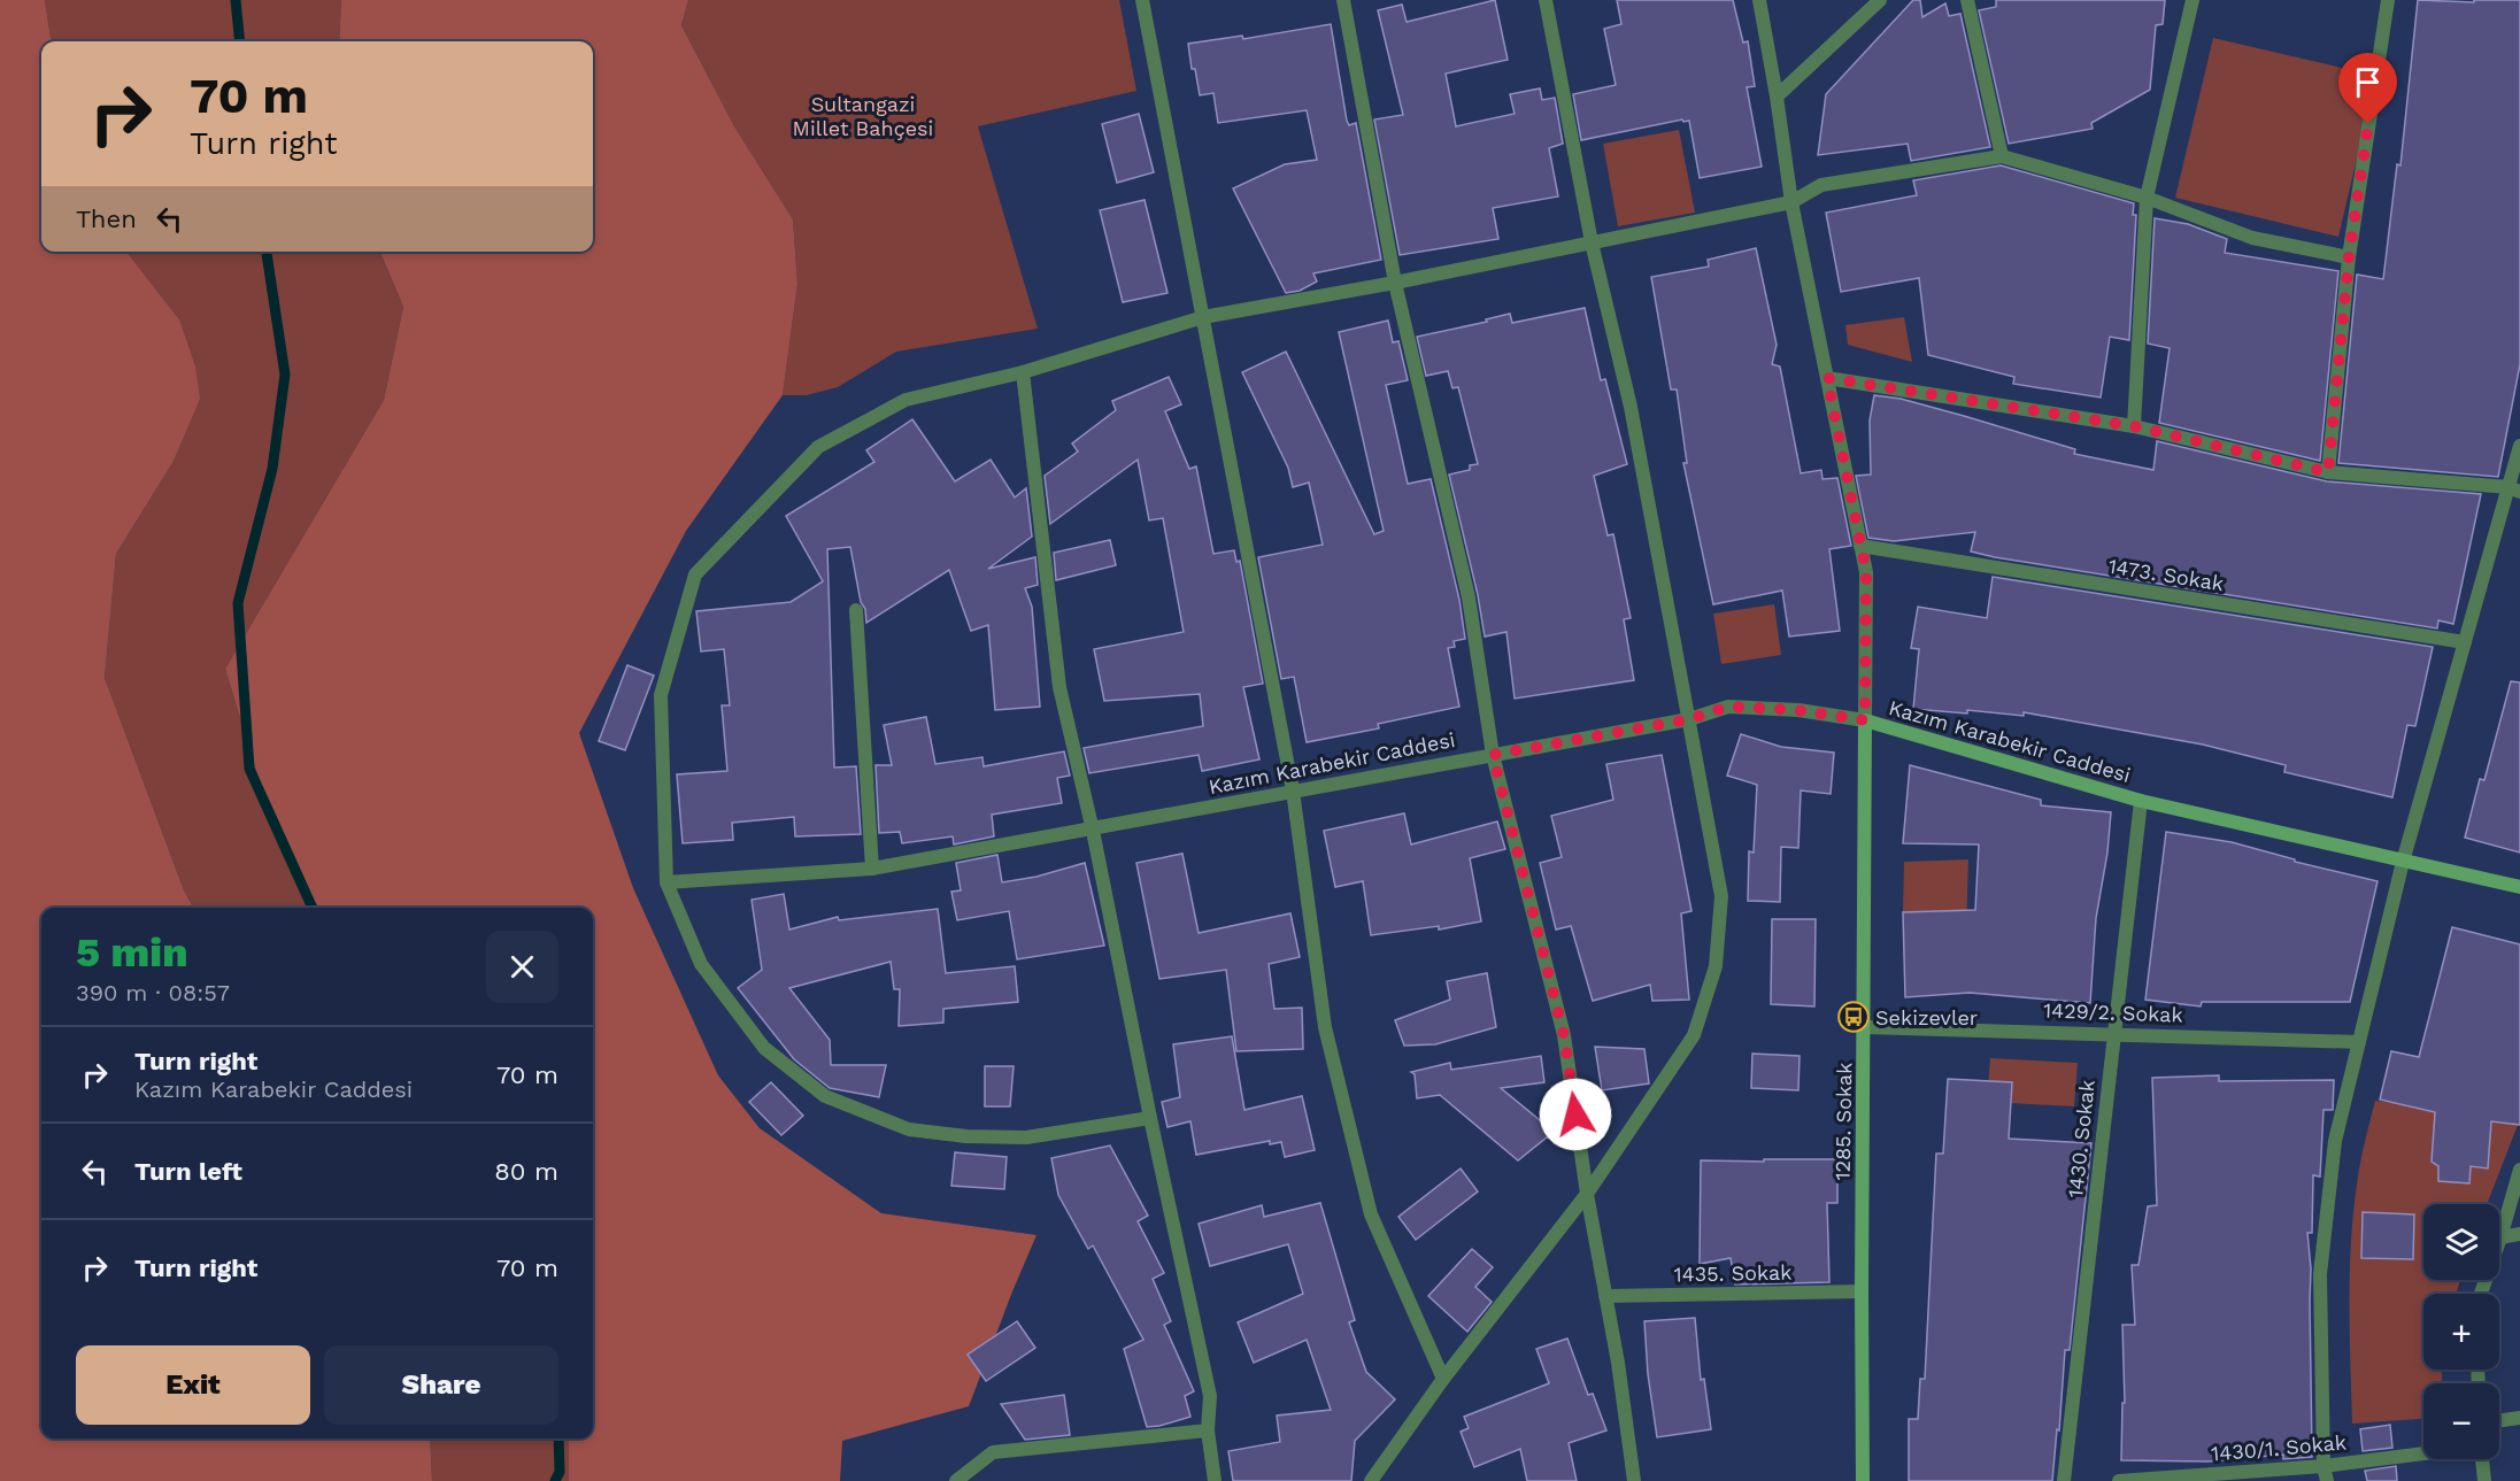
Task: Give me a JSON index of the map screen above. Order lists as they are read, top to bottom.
{
  "streets": {
    "street": [
      "1473. Sokak",
      "Kazım Karabekir Caddesi",
      "1429/2. Sokak",
      "1285. Sokak",
      "1430. Sokak",
      "1435. Sokak",
      "1430/1. Sokak"
    ]
  },
  "crossings": [
    ["Kazım Karabekir Caddesi", "1285. Sokak"],
    ["Kazım Karabekir Caddesi", "1430. Sokak"],
    ["1429/2. Sokak", "1285. Sokak"],
    ["1429/2. Sokak", "1430. Sokak"],
    ["1285. Sokak", "1435. Sokak"]
  ],
  "parks": ["Sultangazi Millet Bahçesi"],
  "places": {
    "bus stop": ["Sekizevler"]
  },
  "page": {
    "turn": ["70 m", "Turn right"],
    "then": "Then",
    "heading": ["5 min", "390 m · 08:57"],
    "list": [
      {
        "name": "Turn right",
        "note": "Kazım Karabekir Caddesi",
        "value": "70 m"
      },
      {
        "name": "Turn left",
        "value": "80 m"
      },
      {
        "name": "Turn right",
        "value": "70 m"
      }
    ],
    "map_buttons": ["+", "−"],
    "buttons": ["Exit", "Share"]
  }
}
